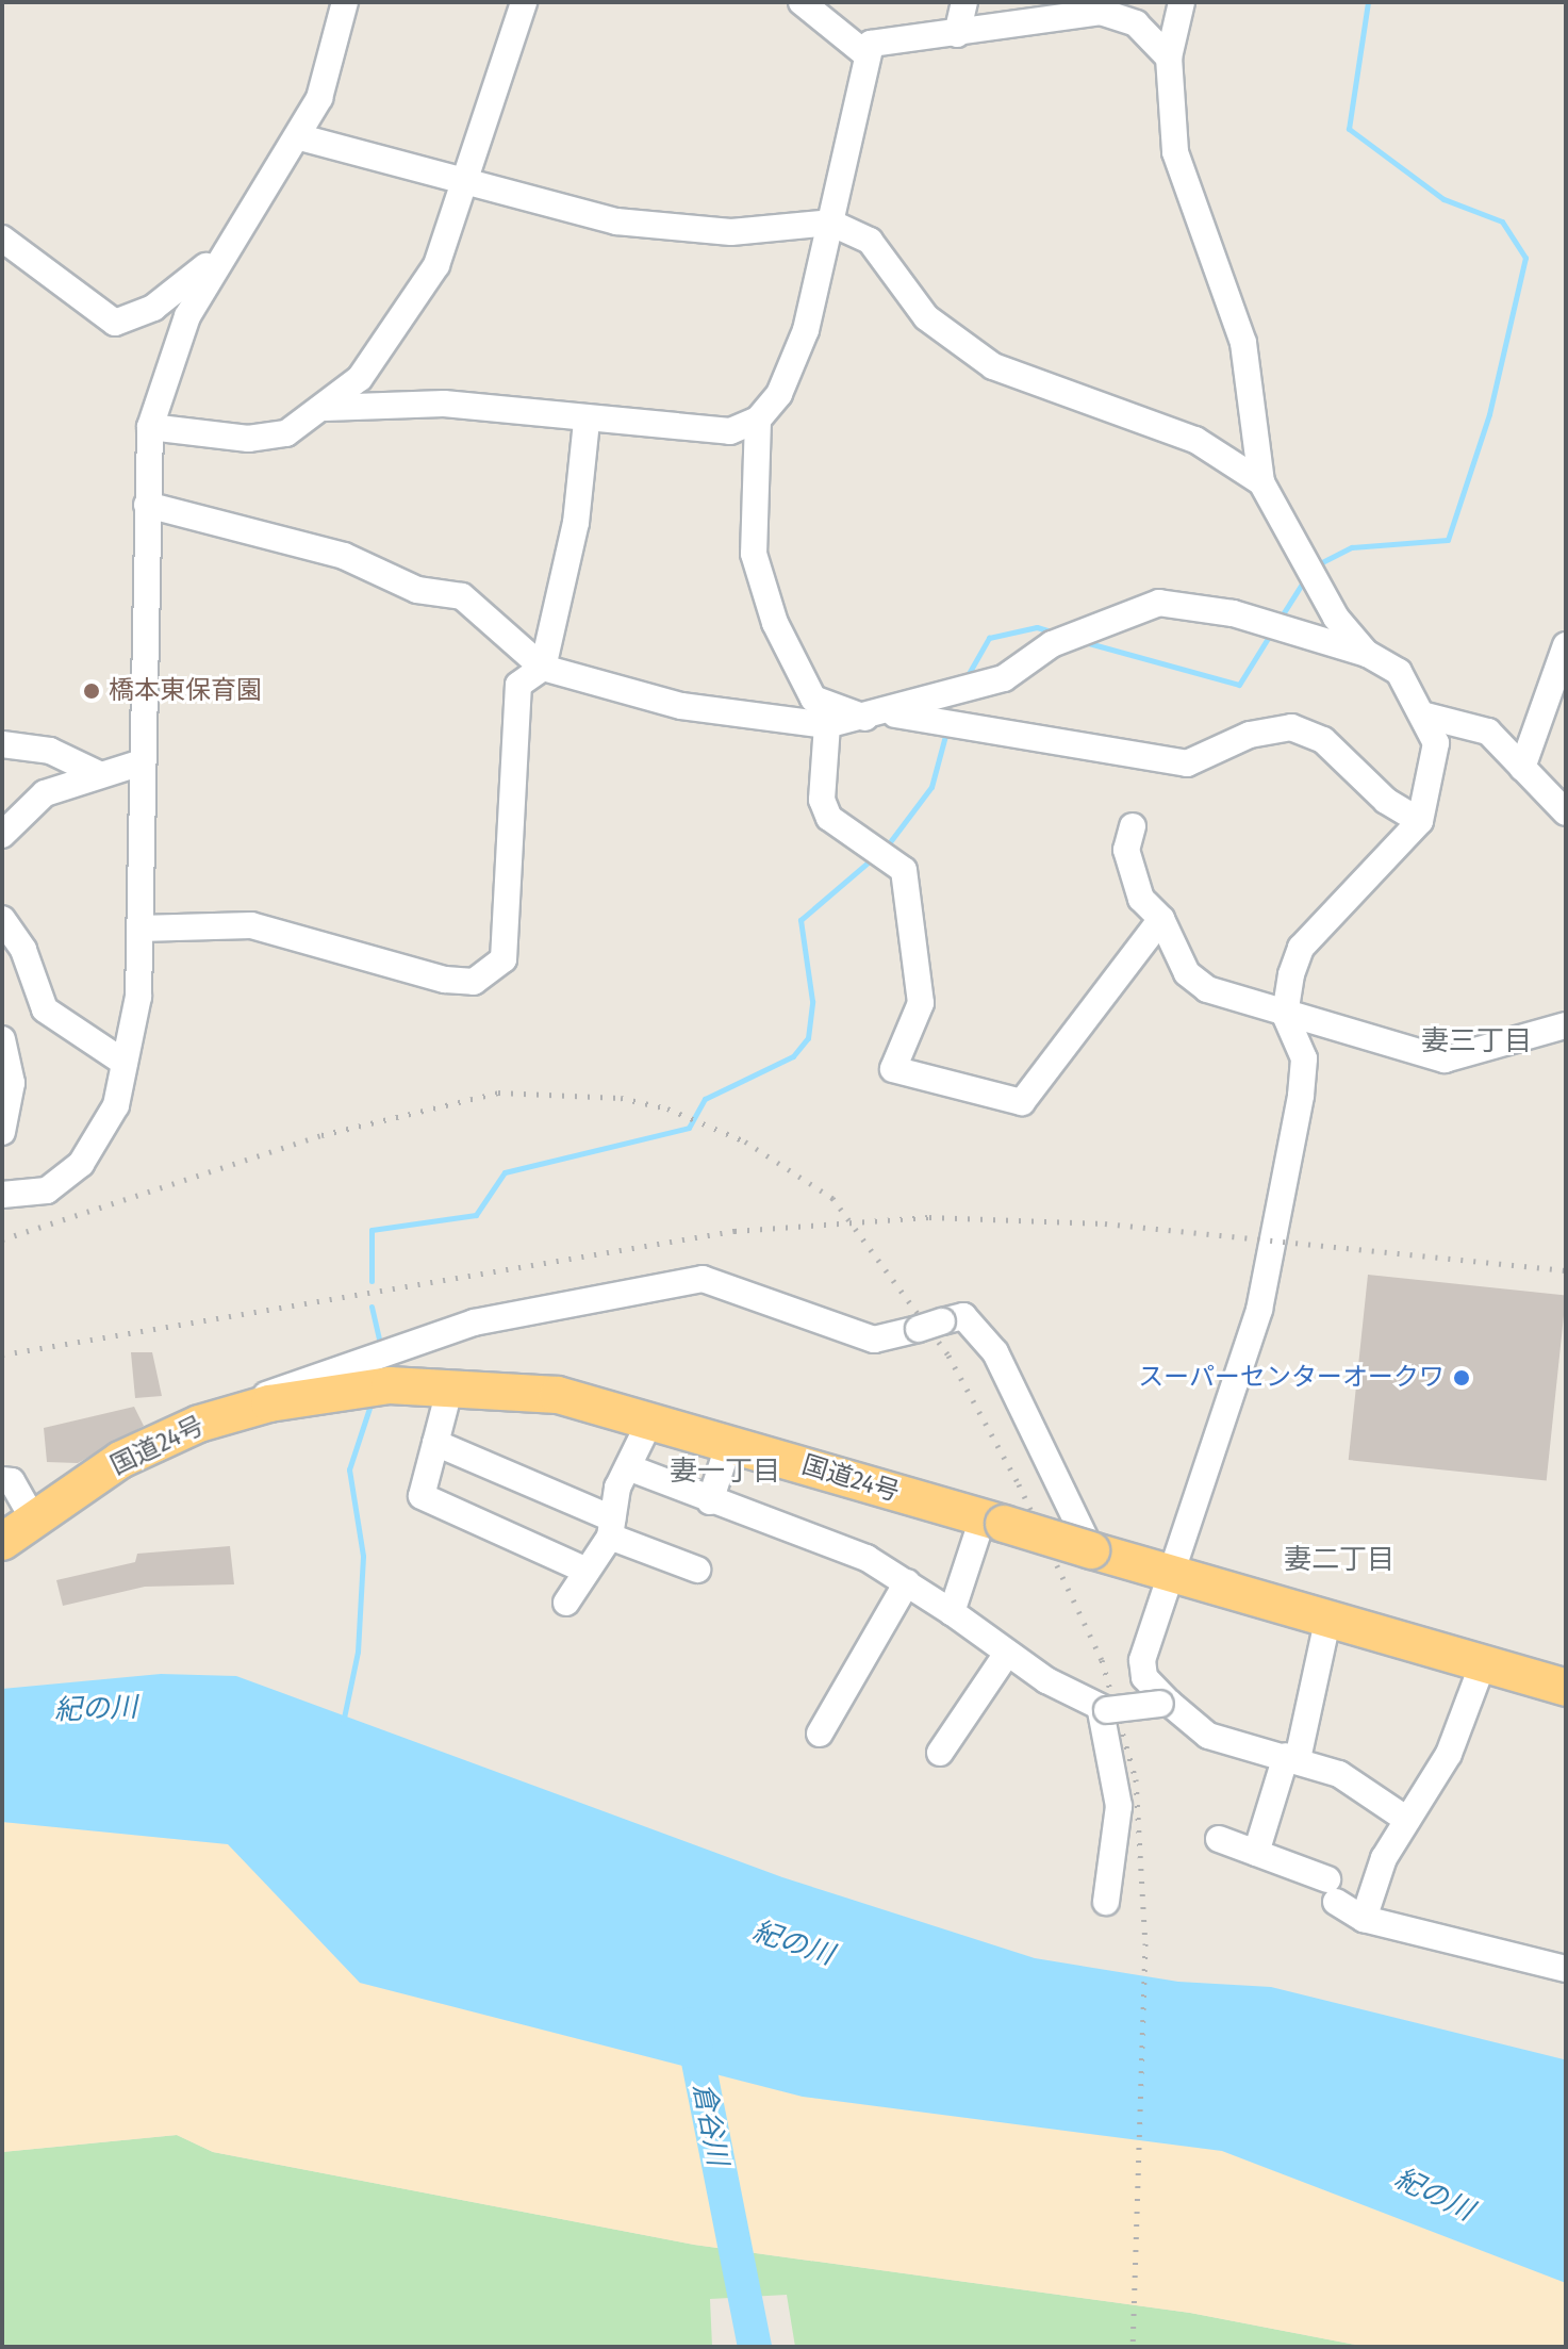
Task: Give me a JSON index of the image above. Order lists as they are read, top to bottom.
{
  "streets": {
    "highway": ["国道24号"]
  },
  "districts": ["妻三丁目", "妻一丁目", "妻二丁目"],
  "water": ["紀の川", "倉谷川"],
  "places": ["橋本東保育園", "スーパーセンターオークワ"]
}
